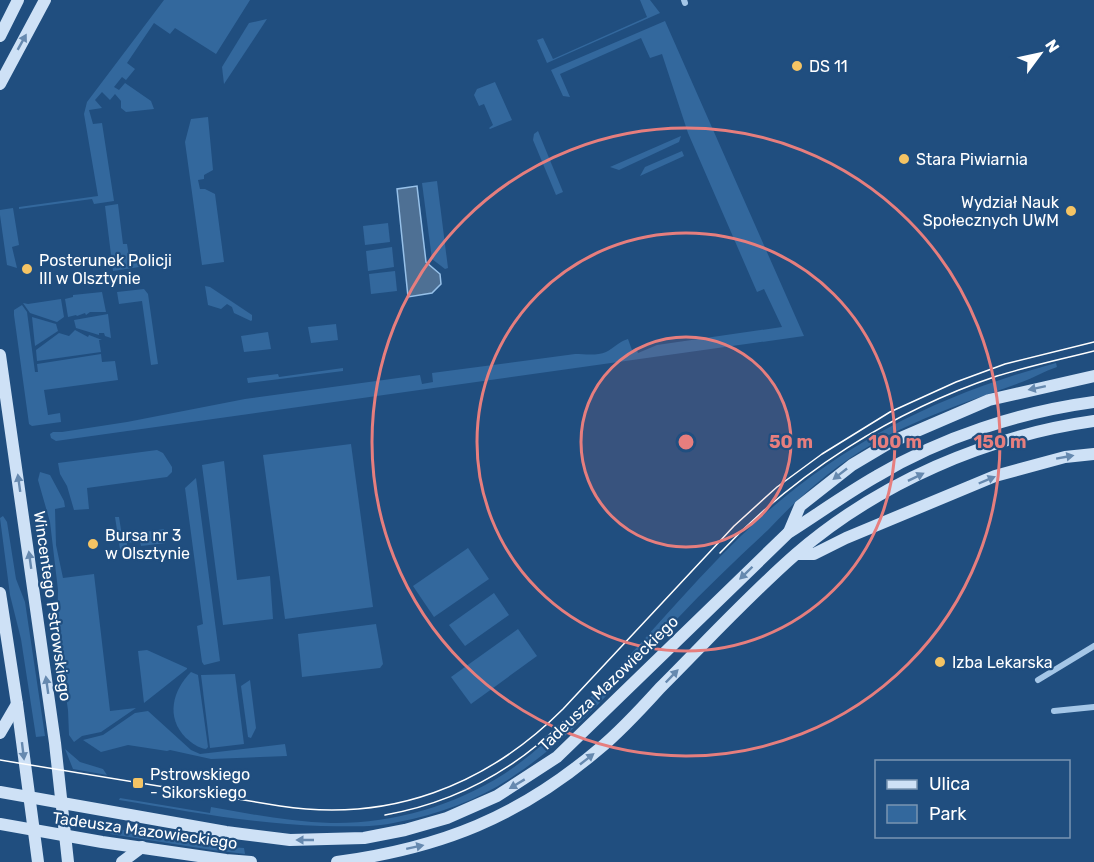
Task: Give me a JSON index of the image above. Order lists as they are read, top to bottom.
{
  "streets": {
    "street": ["Wincentego Pstrowskiego", "Tadeusza Mazowieckiego"]
  },
  "crossings": [
    ["Wincentego Pstrowskiego", "Tadeusza Mazowieckiego"]
  ],
  "places": {
    "other": [
      "DS 11",
      "Stara Piwiarnia",
      "Wydział Nauk Społecznych UWM",
      "Posterunek Policji III w Olsztynie",
      "Bursa nr 3 w Olsztynie",
      "Izba Lekarska"
    ],
    "transit": ["Pstrowskiego - Sikorskiego"]
  },
  "legend": ["Ulica", "Park"],
  "north": "top right",
  "rings": ["50 m", "100 m", "150 m"]
}
